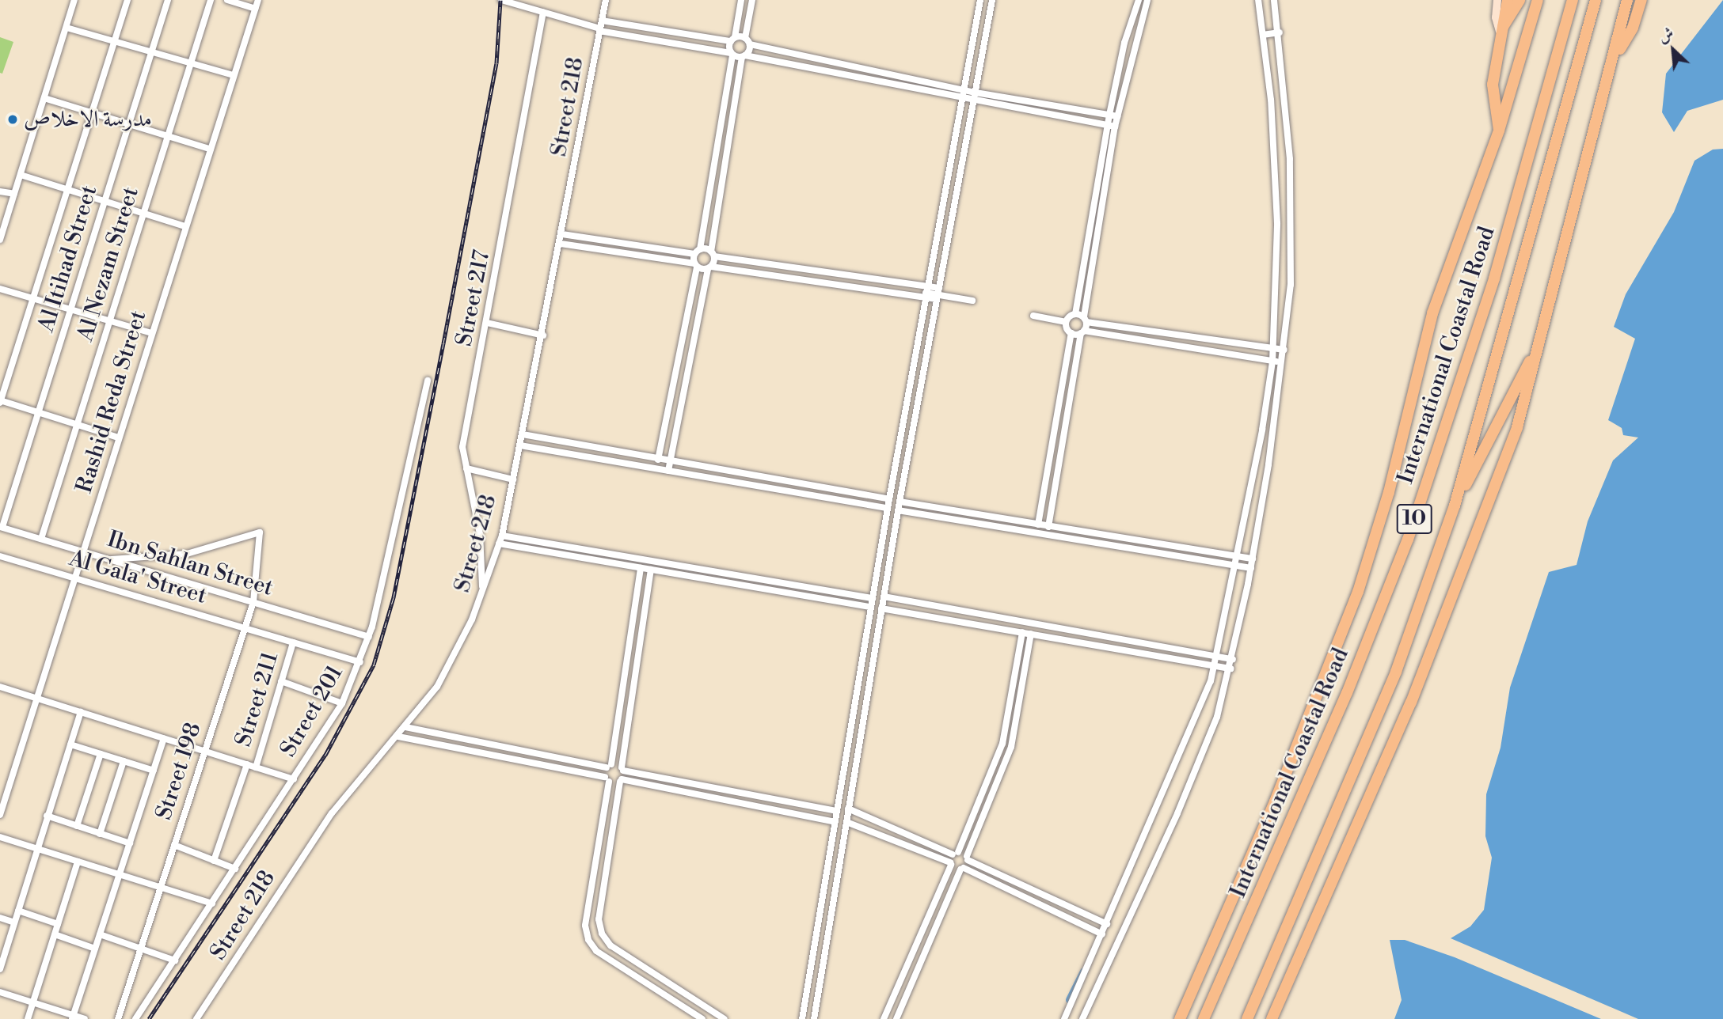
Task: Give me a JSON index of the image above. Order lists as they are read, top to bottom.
{
  "streets": {
    "highway": ["International Coastal Road", "10"],
    "street": [
      "Street 218",
      "Al Itihad Street",
      "Al Nezam Street",
      "Street 217",
      "Rashid Reda Street",
      "Ibn Sahlan Street",
      "Al Gala' Street",
      "Street 211",
      "Street 201",
      "Street 198"
    ]
  },
  "crossings": [
    ["Street 218", "Street 217"],
    ["Al Itihad Street", "Ibn Sahlan Street"],
    ["Al Nezam Street", "Ibn Sahlan Street"],
    ["Rashid Reda Street", "Ibn Sahlan Street"],
    ["Rashid Reda Street", "Al Gala' Street"],
    ["Ibn Sahlan Street", "Street 201"],
    ["Ibn Sahlan Street", "Street 198"],
    ["Al Gala' Street", "Street 211"],
    ["Al Gala' Street", "Street 201"],
    ["Al Gala' Street", "Street 198"]
  ],
  "places": ["مدرسة الاخلاص"],
  "north": "top left"
}
